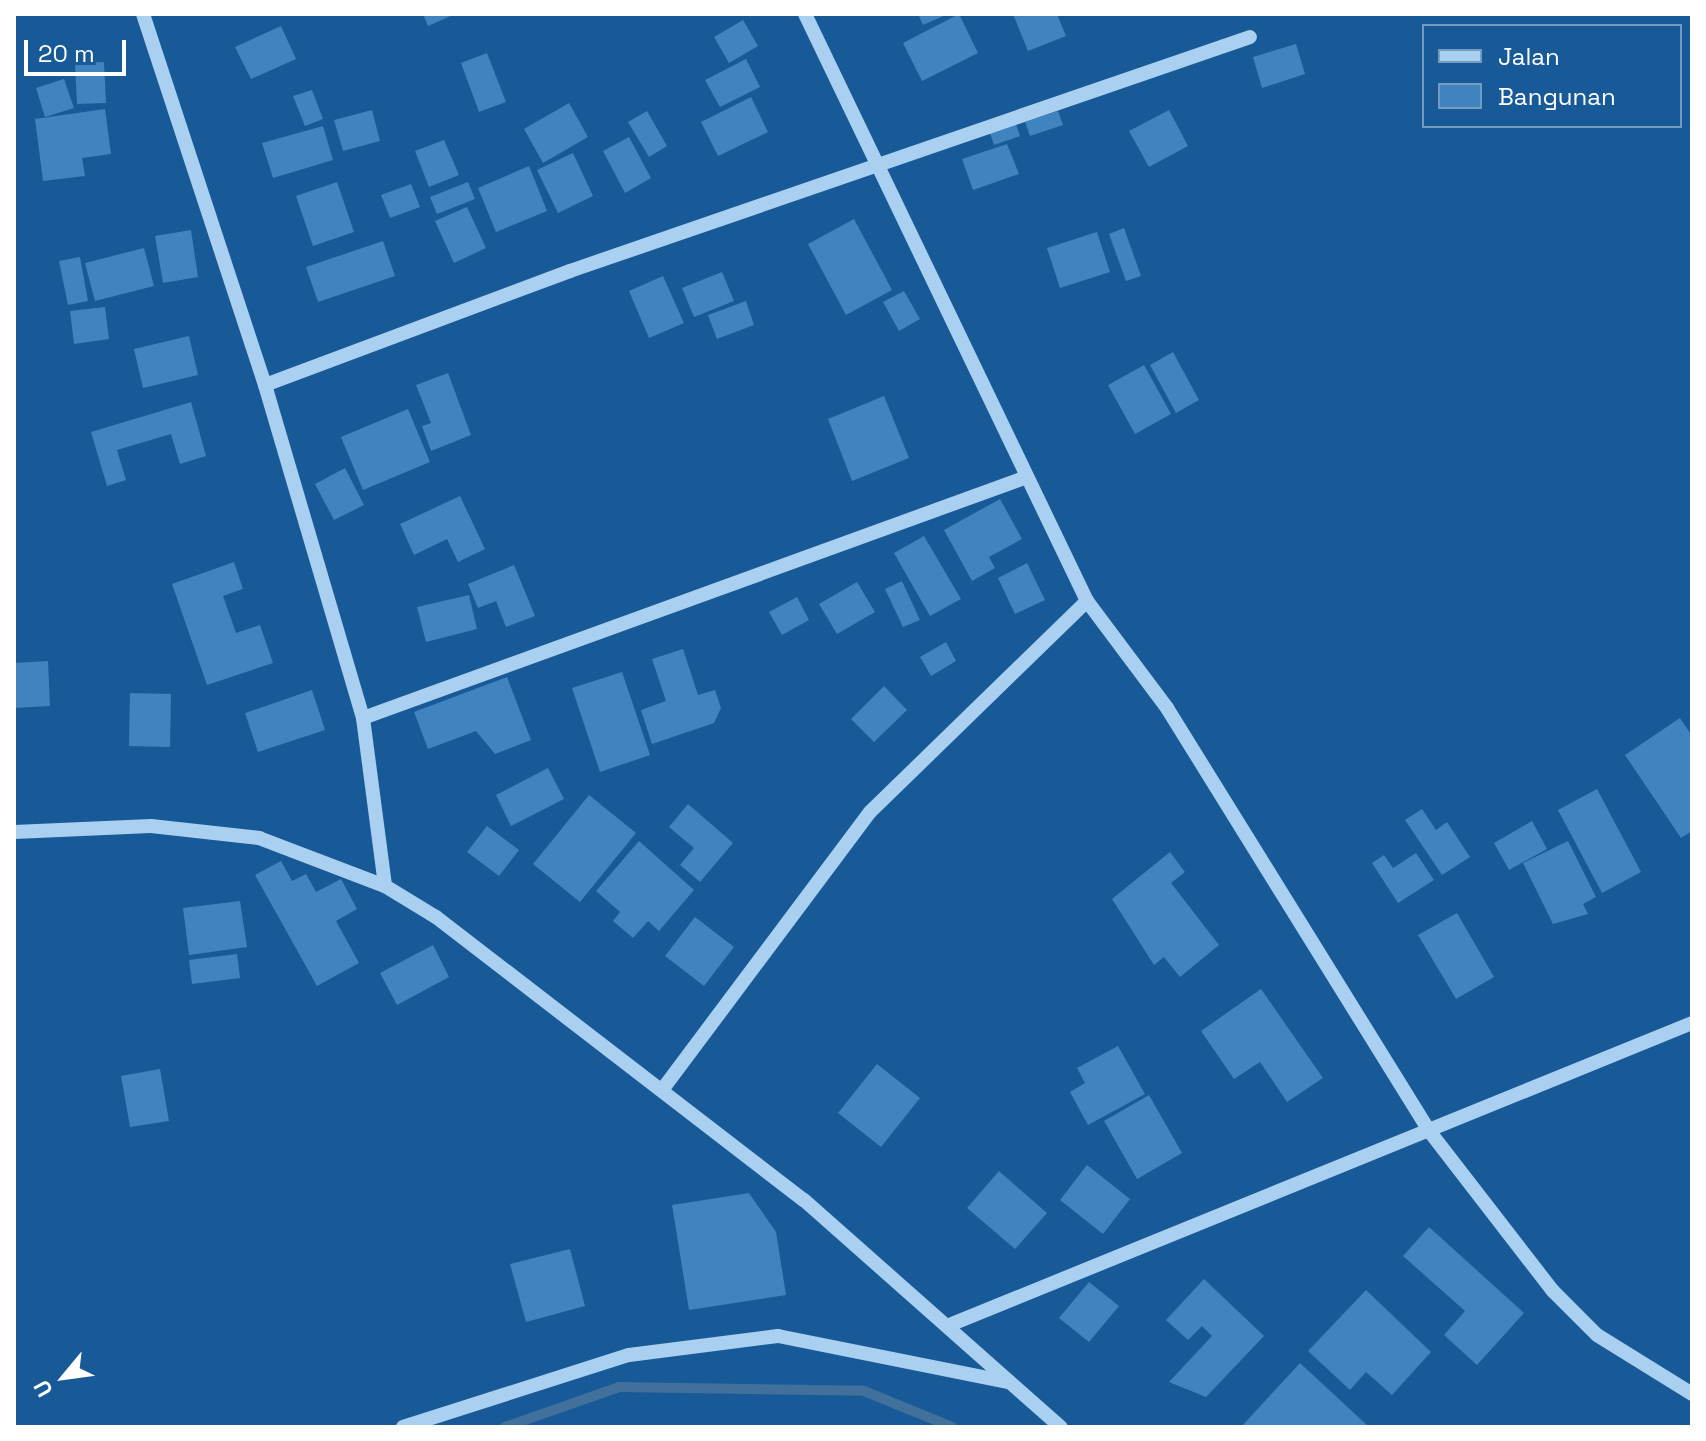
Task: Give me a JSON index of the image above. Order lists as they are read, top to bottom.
{
  "legend": ["Jalan", "Bangunan"],
  "scale_bar": "20 m",
  "north": "bottom left"
}
